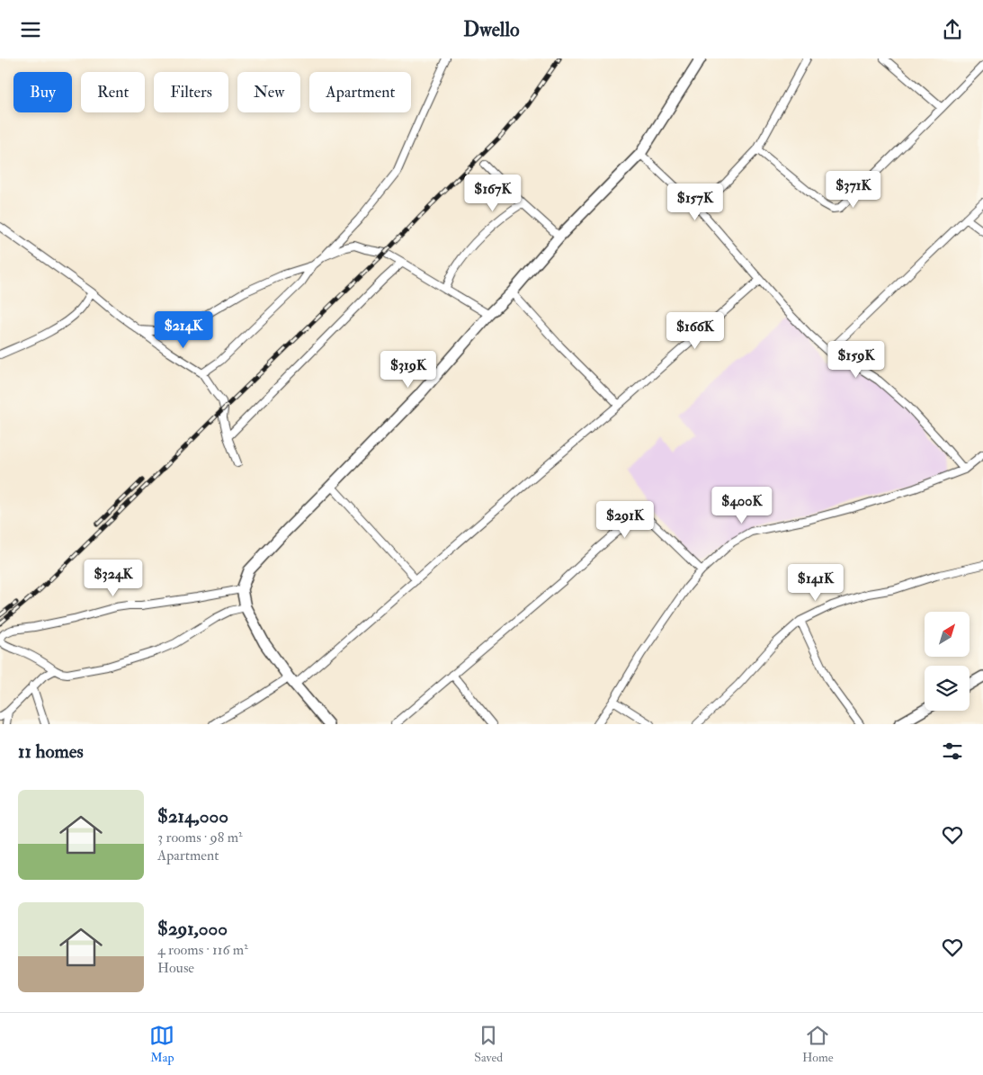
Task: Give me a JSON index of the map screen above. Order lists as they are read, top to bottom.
{
  "north": "top right",
  "page": {
    "header": "Dwello",
    "chip": [
      "Buy",
      "Rent",
      "Filters",
      "New",
      "Apartment"
    ],
    "price": [
      "$371K",
      "$167K",
      "$157K",
      "$214K",
      "$166K",
      "$159K",
      "$319K",
      "$400K",
      "$291K",
      "$324K",
      "$141K"
    ],
    "heading": "11 homes",
    "list": [
      {
        "name": "$214,000",
        "note": "3 rooms · 98 m² · Apartment"
      },
      {
        "name": "$291,000",
        "note": "4 rooms · 116 m² · House"
      }
    ],
    "tabs": ["Map", "Saved", "Home"]
  }
}
